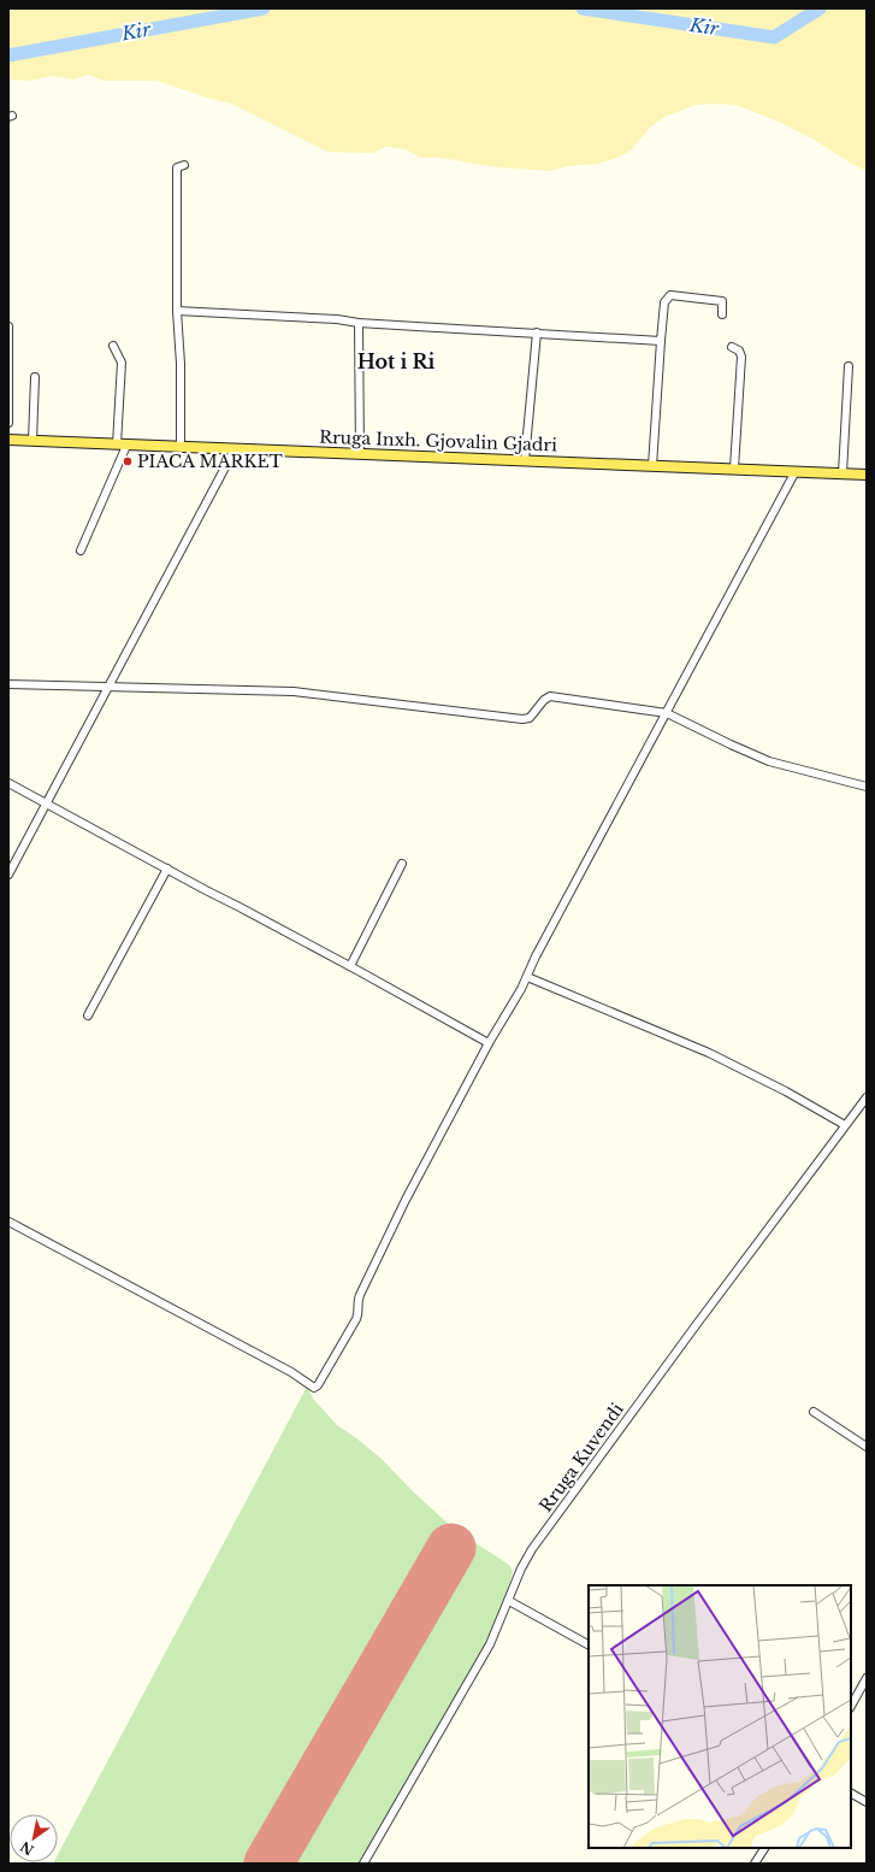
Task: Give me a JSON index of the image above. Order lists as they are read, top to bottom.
{
  "streets": {
    "main road": ["Rruga Inxh. Gjovalin Gjadri"],
    "street": ["Rruga Kuvendi"]
  },
  "districts": ["Hot i Ri"],
  "water": ["Kir"],
  "places": ["PIACA MARKET"],
  "north": "bottom left"
}
